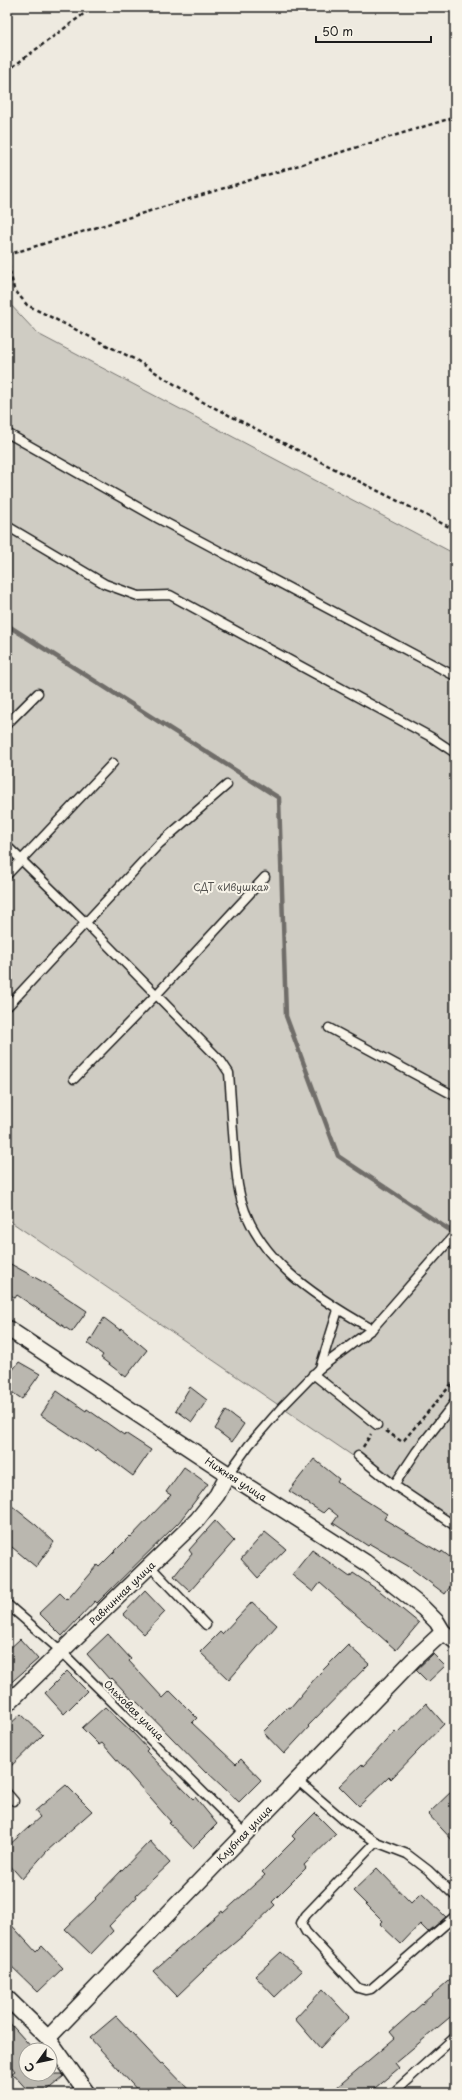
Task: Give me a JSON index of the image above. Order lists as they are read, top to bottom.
{
  "streets": {
    "street": ["Нижняя улица", "Равнинная улица", "Клубная улица"],
    "lane": ["Ольховая улица"]
  },
  "crossings": [
    ["Нижняя улица", "Равнинная улица"],
    ["Нижняя улица", "Клубная улица"],
    ["Равнинная улица", "Ольховая улица"],
    ["Ольховая улица", "Клубная улица"]
  ],
  "parks": ["СДТ «Ивушка»"],
  "scale_bar": "50 m",
  "north": "bottom left"
}
